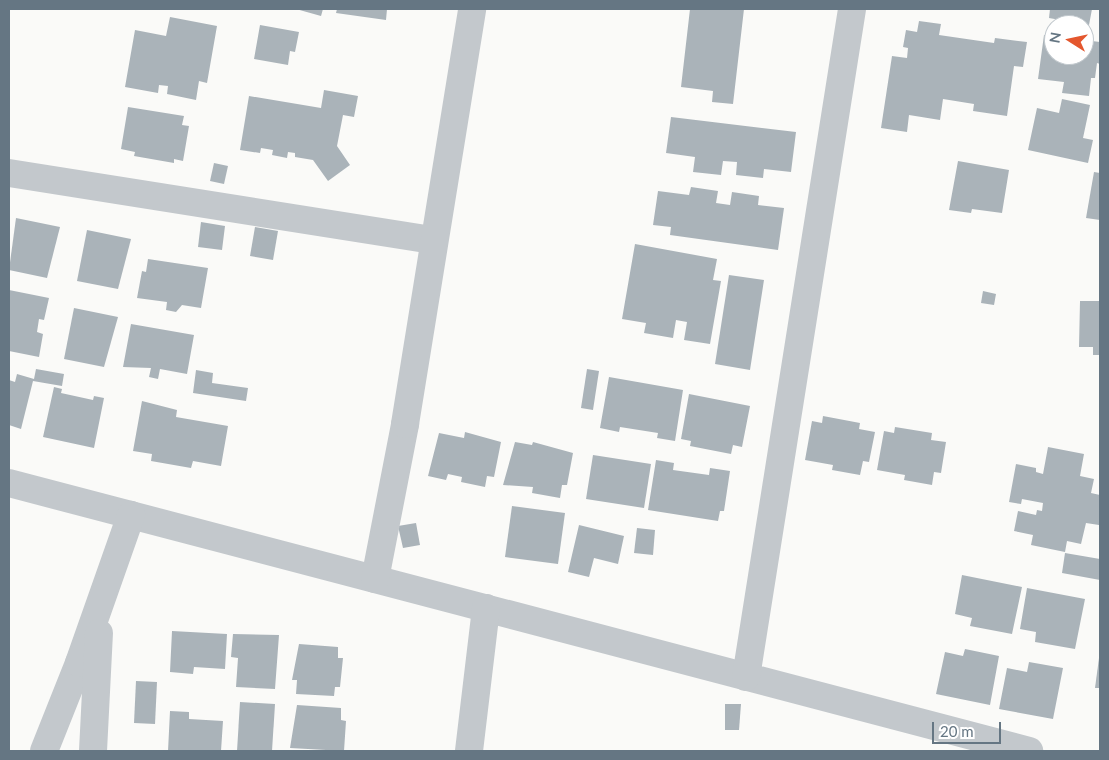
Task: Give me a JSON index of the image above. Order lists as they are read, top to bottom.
{
  "scale_bar": "20 m",
  "north": "left"
}
